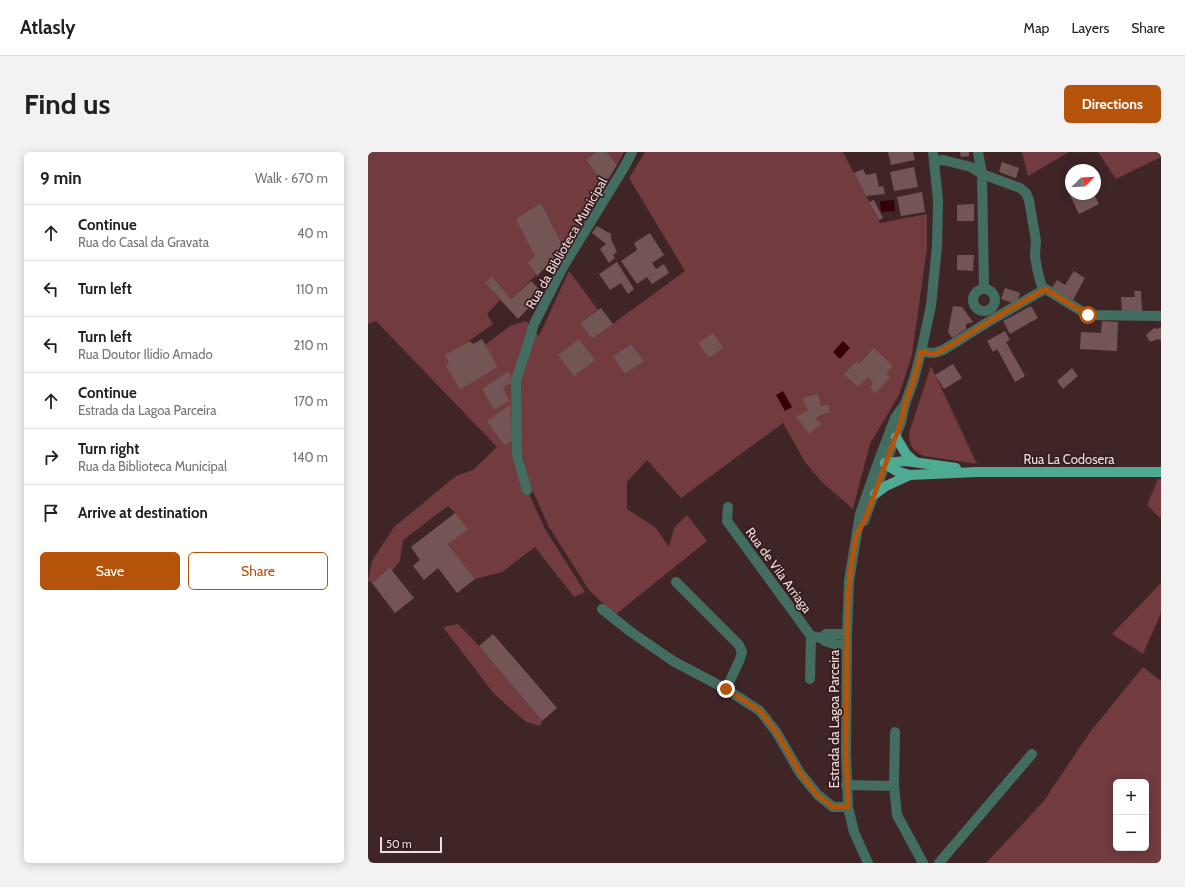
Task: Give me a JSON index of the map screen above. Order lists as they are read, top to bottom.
{
  "streets": {
    "main road": ["Rua La Codosera"],
    "street": ["Rua da Biblioteca Municipal", "Rua de Vila Arriaga", "Estrada da Lagoa Parceira"]
  },
  "scale_bar": "50 m",
  "north": "top right",
  "page": {
    "header": "Atlasly",
    "nav": ["Map", "Layers", "Share"],
    "buttons": [
      "Directions",
      ["Save", "Share"]
    ],
    "title": "Find us",
    "heading": ["9 min", "Walk · 670 m"],
    "list": [
      ["Continue", "Rua do Casal da Gravata", "40 m"],
      ["Turn left", "110 m"],
      ["Turn left", "Rua Doutor Ilídio Amado", "210 m"],
      ["Continue", "Estrada da Lagoa Parceira", "170 m"],
      ["Turn right", "Rua da Biblioteca Municipal", "140 m"],
      "Arrive at destination"
    ],
    "map_buttons": ["+", "−"],
    "scale": "50 m"
  }
}
